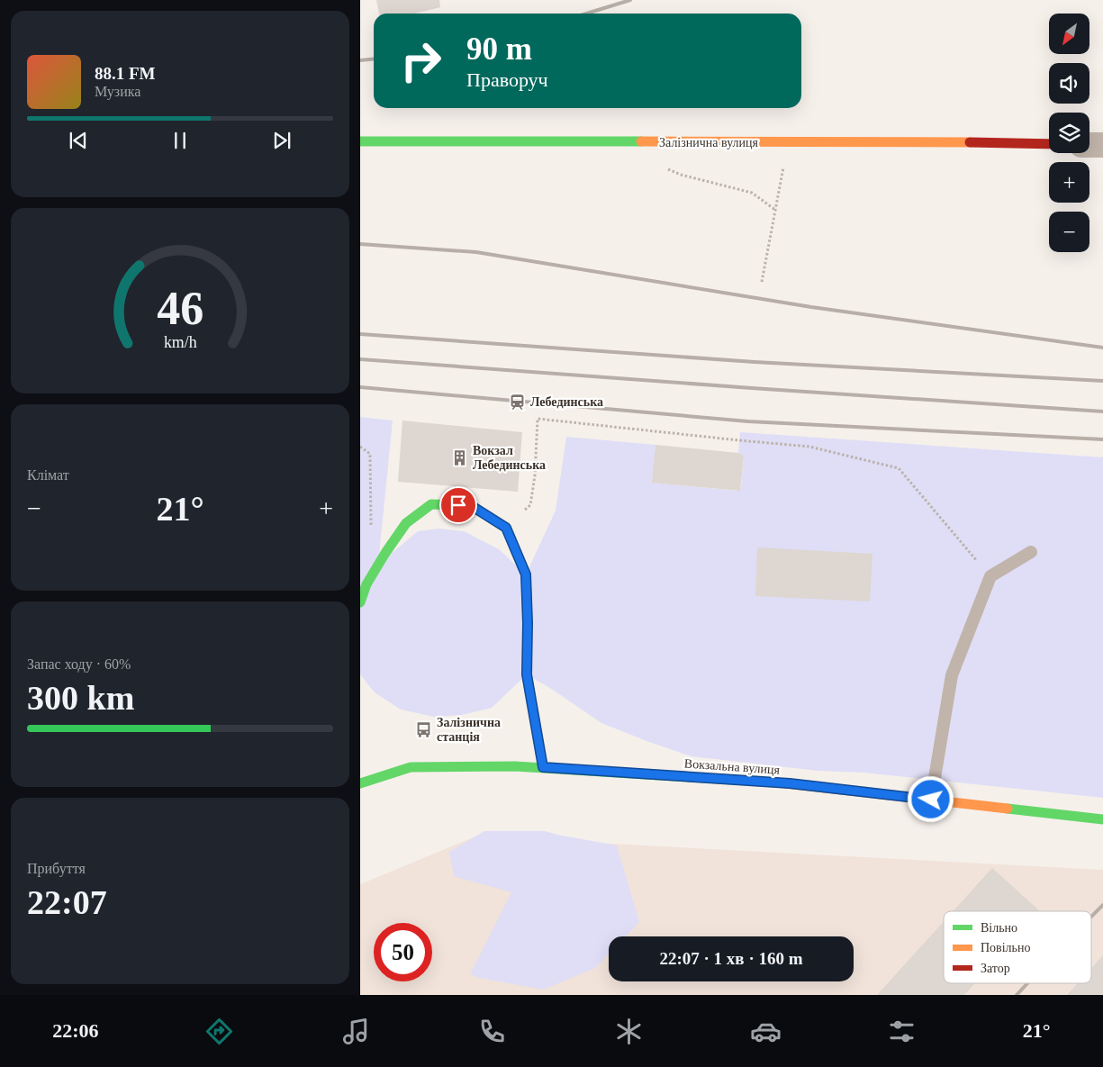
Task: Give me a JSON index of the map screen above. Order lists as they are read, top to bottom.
{
  "streets": {
    "street": ["Залізнична вулиця", "Вокзальна вулиця"]
  },
  "places": {
    "station": ["Лебединська"],
    "building": ["Вокзал Лебединська"],
    "bus stop": ["Залізнична станція"]
  },
  "legend": ["Вільно", "Повільно", "Затор"],
  "north": "bottom left",
  "page": {
    "map_buttons": ["+", "−"],
    "turn": ["90 m", "Праворуч"],
    "song": ["88.1 FM", "Музика"],
    "tile": [
      "Клімат",
      ["Запас ходу · 60%", "300 km"],
      ["Прибуття", "22:07"]
    ],
    "heat": ["−", "21°", "+"],
    "limit": "50",
    "trip": "22:07 · 1 хв · 160 m",
    "tabs": ["22:06", "21°"],
    "gauge": ["46", "km/h"]
  }
}
